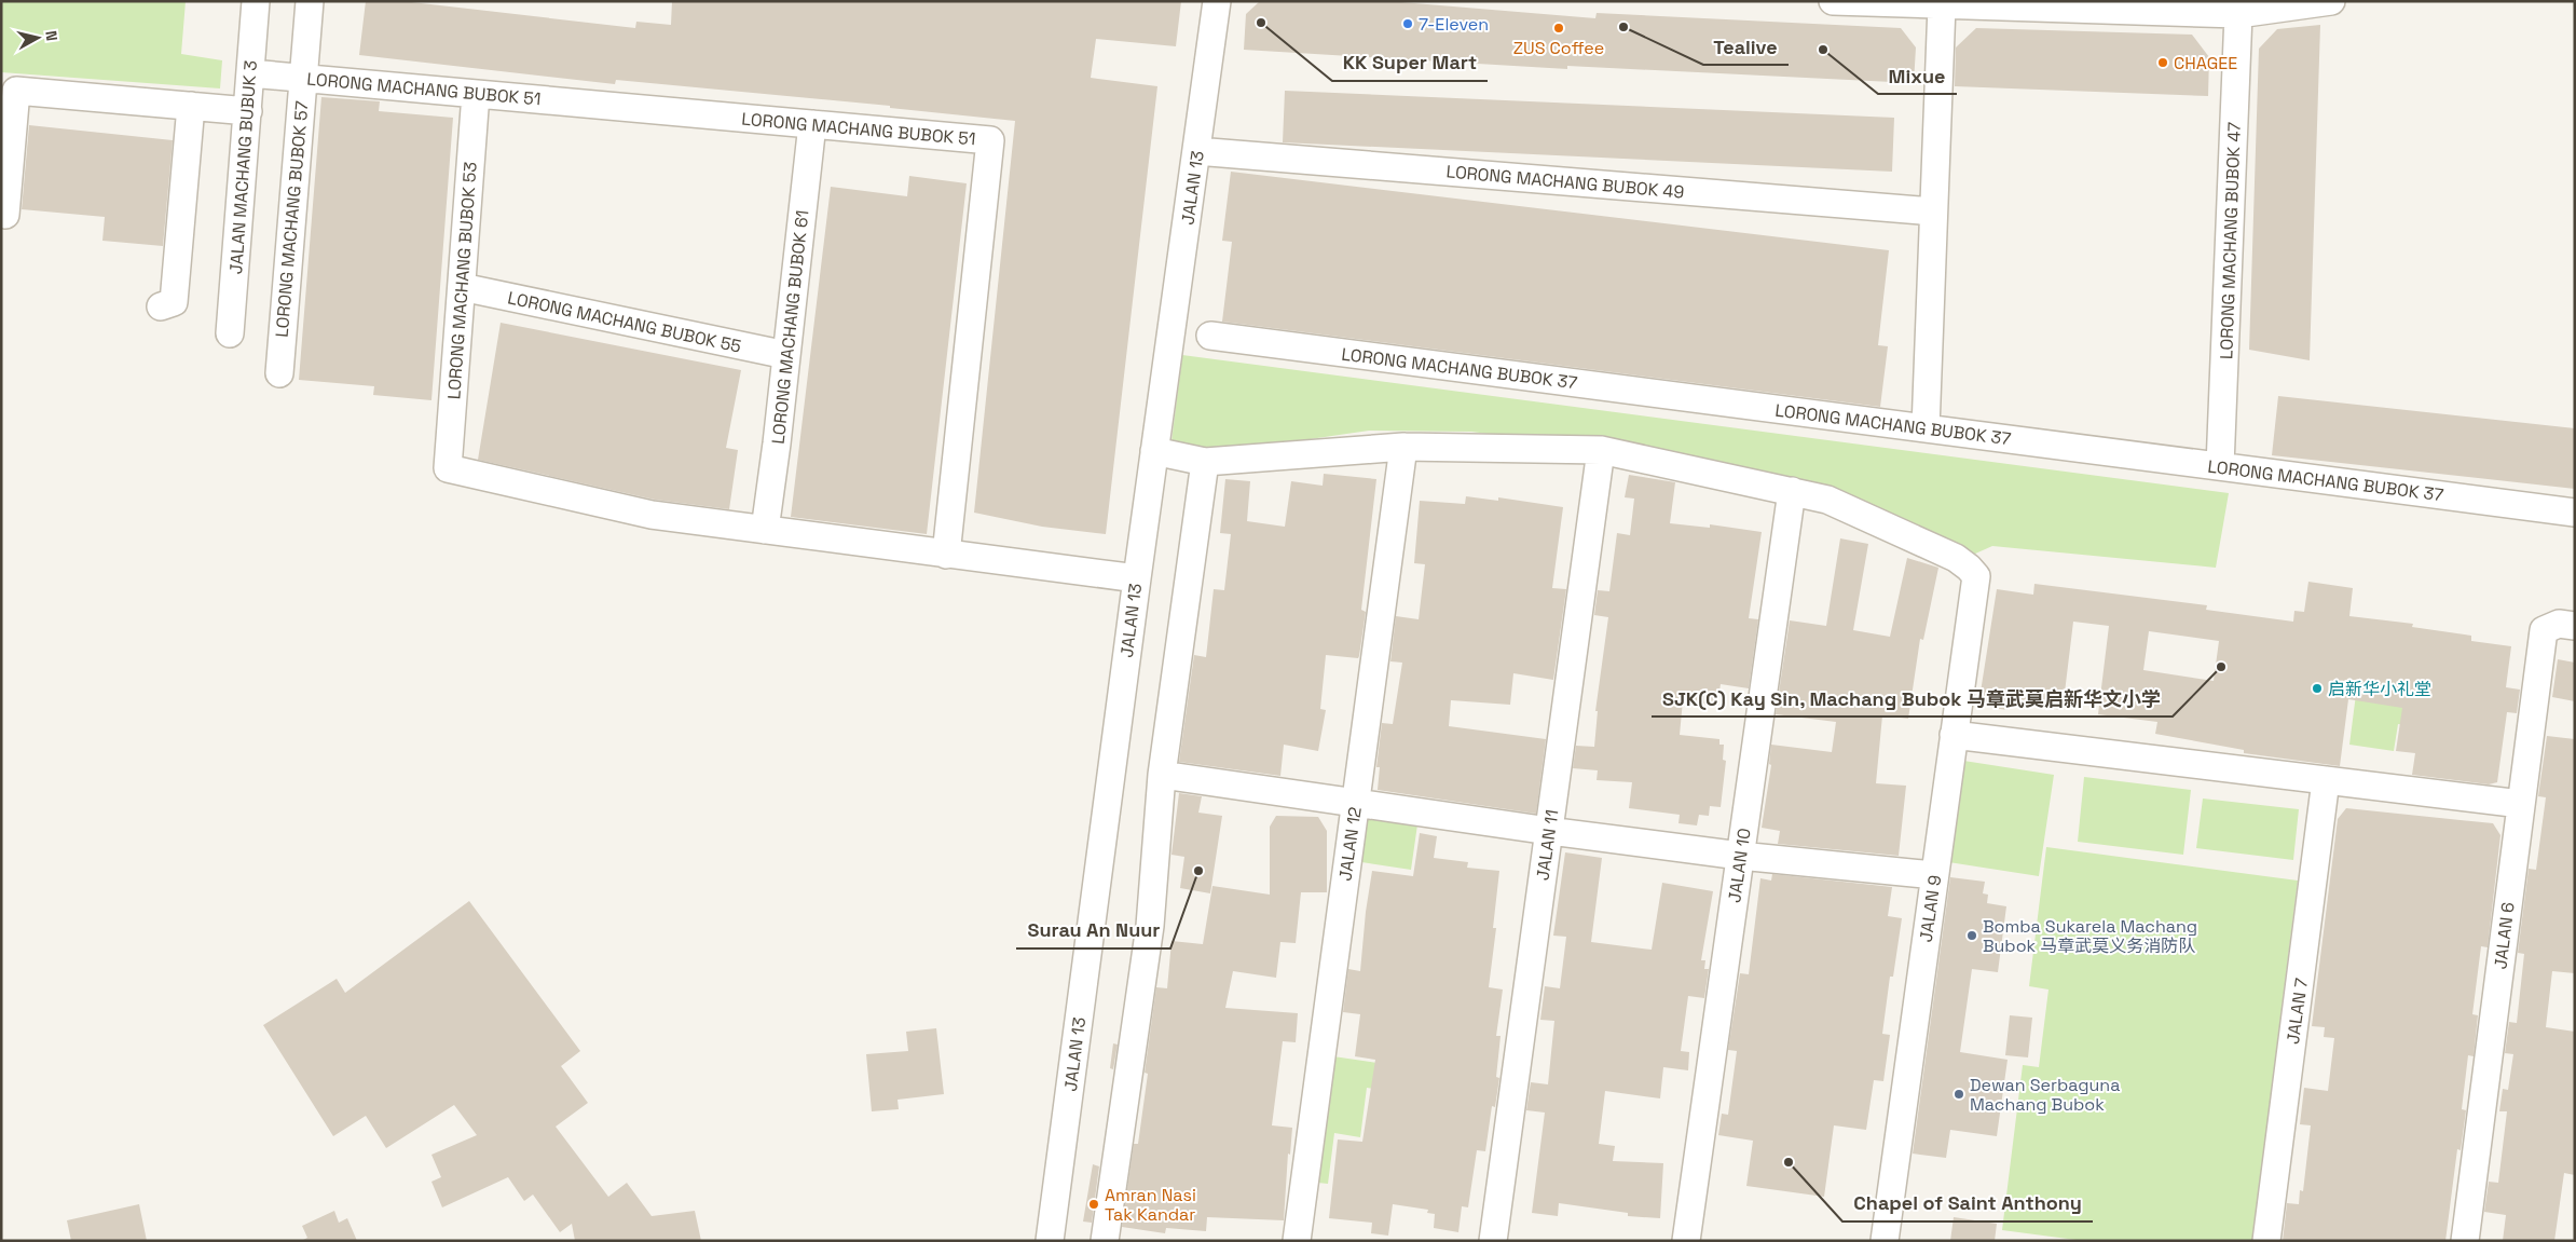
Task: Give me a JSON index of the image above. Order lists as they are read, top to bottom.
{
  "streets": {
    "street": [
      "LORONG MACHANG BUBOK 51",
      "JALAN MACHANG BUBUK 3",
      "LORONG MACHANG BUBOK 49",
      "JALAN 13",
      "LORONG MACHANG BUBOK 57",
      "LORONG MACHANG BUBOK 47",
      "LORONG MACHANG BUBOK 53",
      "LORONG MACHANG BUBOK 55",
      "LORONG MACHANG BUBOK 61",
      "LORONG MACHANG BUBOK 37",
      "JALAN 12",
      "JALAN 11",
      "JALAN 10",
      "JALAN 9",
      "JALAN 6",
      "JALAN 7"
    ]
  },
  "crossings": [
    ["LORONG MACHANG BUBOK 51", "JALAN MACHANG BUBUK 3"],
    ["LORONG MACHANG BUBOK 51", "LORONG MACHANG BUBOK 57"],
    ["LORONG MACHANG BUBOK 51", "LORONG MACHANG BUBOK 53"],
    ["LORONG MACHANG BUBOK 51", "LORONG MACHANG BUBOK 61"],
    ["LORONG MACHANG BUBOK 49", "JALAN 13"],
    ["LORONG MACHANG BUBOK 47", "LORONG MACHANG BUBOK 37"],
    ["LORONG MACHANG BUBOK 53", "LORONG MACHANG BUBOK 55"],
    ["LORONG MACHANG BUBOK 53", "LORONG MACHANG BUBOK 61"],
    ["LORONG MACHANG BUBOK 55", "LORONG MACHANG BUBOK 61"],
    ["JALAN 10", "JALAN 9"]
  ],
  "places": [
    "KK Super Mart",
    "7-Eleven",
    "Tealive",
    "ZUS Coffee",
    "Mixue",
    "CHAGEE",
    "SJK(C) Kay Sin, Machang Bubok 马章武莫启新华文小学",
    "启新华小礼堂",
    "Surau An Nuur",
    "Bomba Sukarela Machang Bubok 马章武莫义务消防队",
    "Dewan Serbaguna Machang Bubok",
    "Chapel of Saint Anthony",
    "Amran Nasi Tak Kandar"
  ],
  "north": "right"
}
